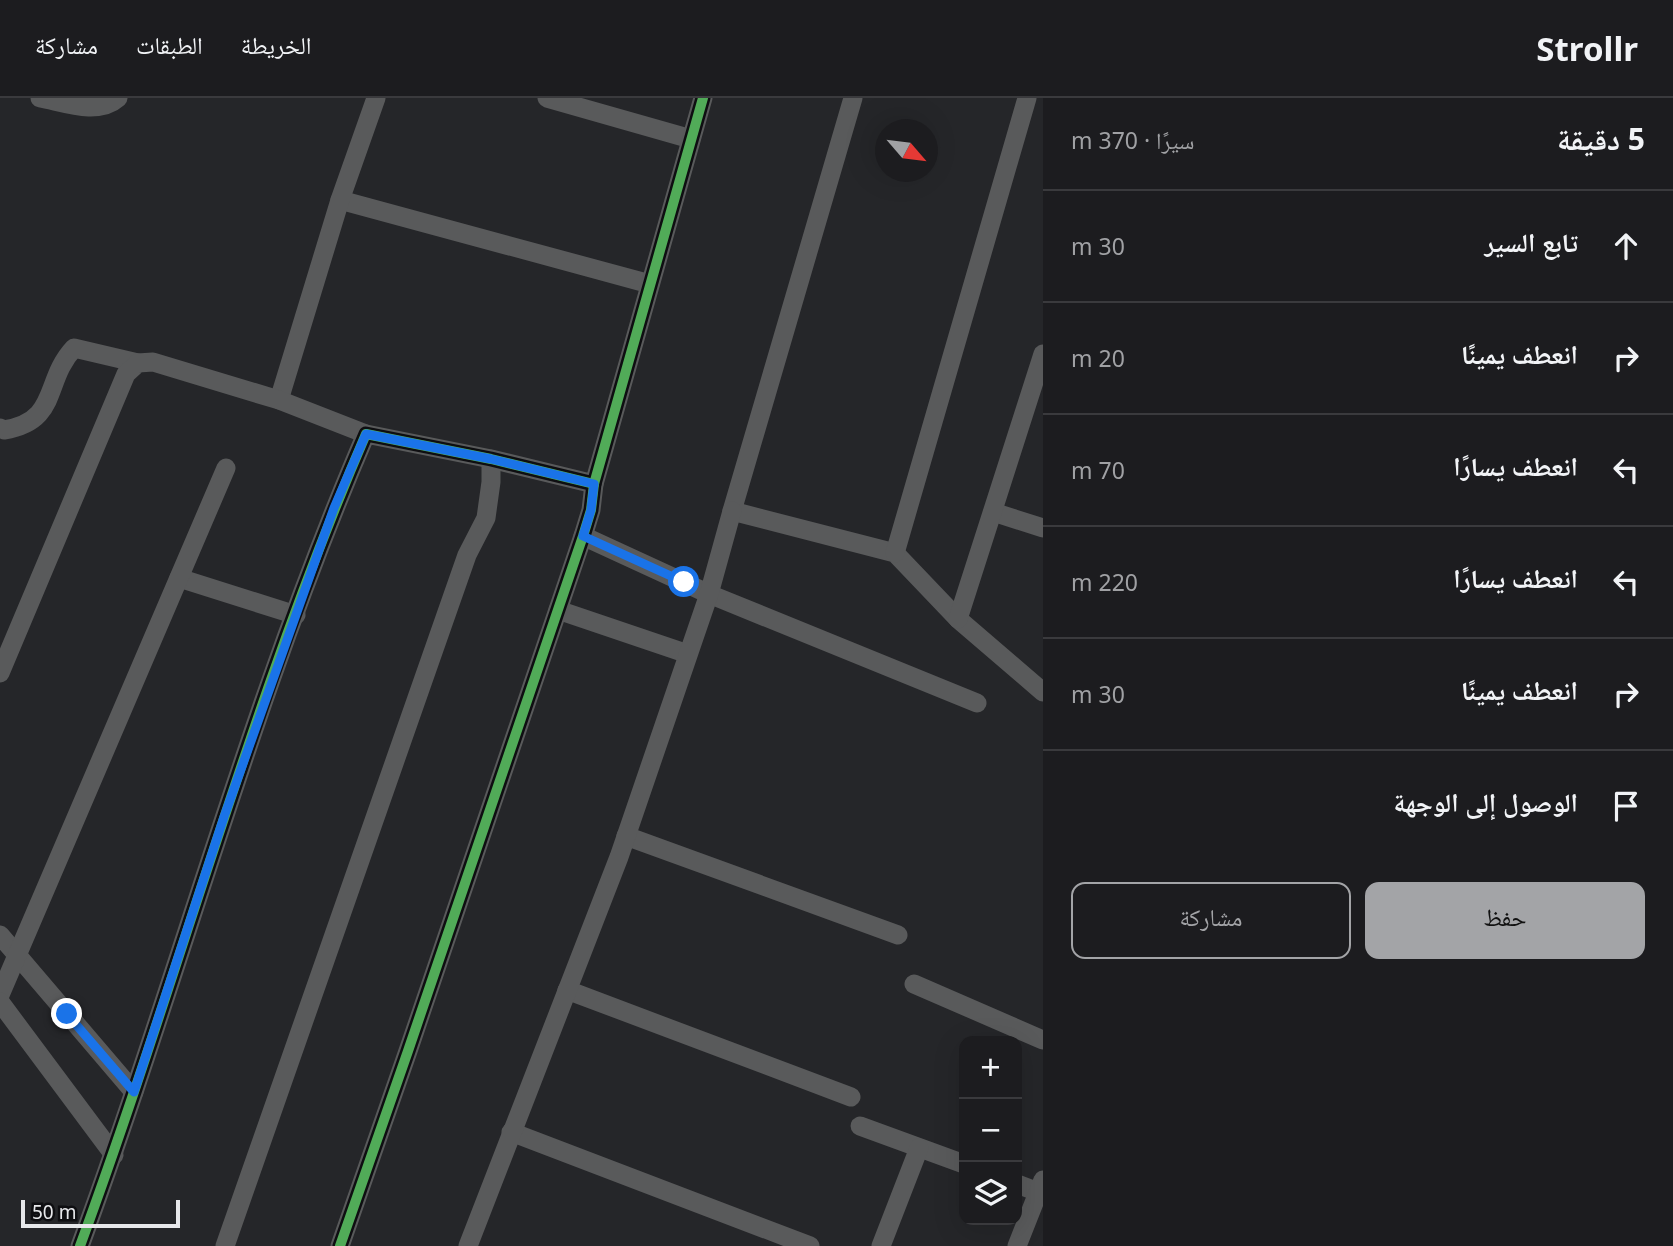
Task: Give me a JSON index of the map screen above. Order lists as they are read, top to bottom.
{
  "scale_bar": "50 m",
  "north": "bottom right",
  "page": {
    "header": "Strollr",
    "nav": ["الخريطة", "الطبقات", "مشاركة"],
    "heading": ["5 دقيقة", "سيرًا · 370 m"],
    "list": [
      ["تابع السير", "30 m"],
      ["انعطف يمينًا", "20 m"],
      ["انعطف يسارًا", "70 m"],
      ["انعطف يسارًا", "220 m"],
      ["انعطف يمينًا", "30 m"],
      "الوصول إلى الوجهة"
    ],
    "buttons": ["حفظ", "مشاركة"],
    "map_buttons": ["+", "−"],
    "scale": "50 m"
  }
}
